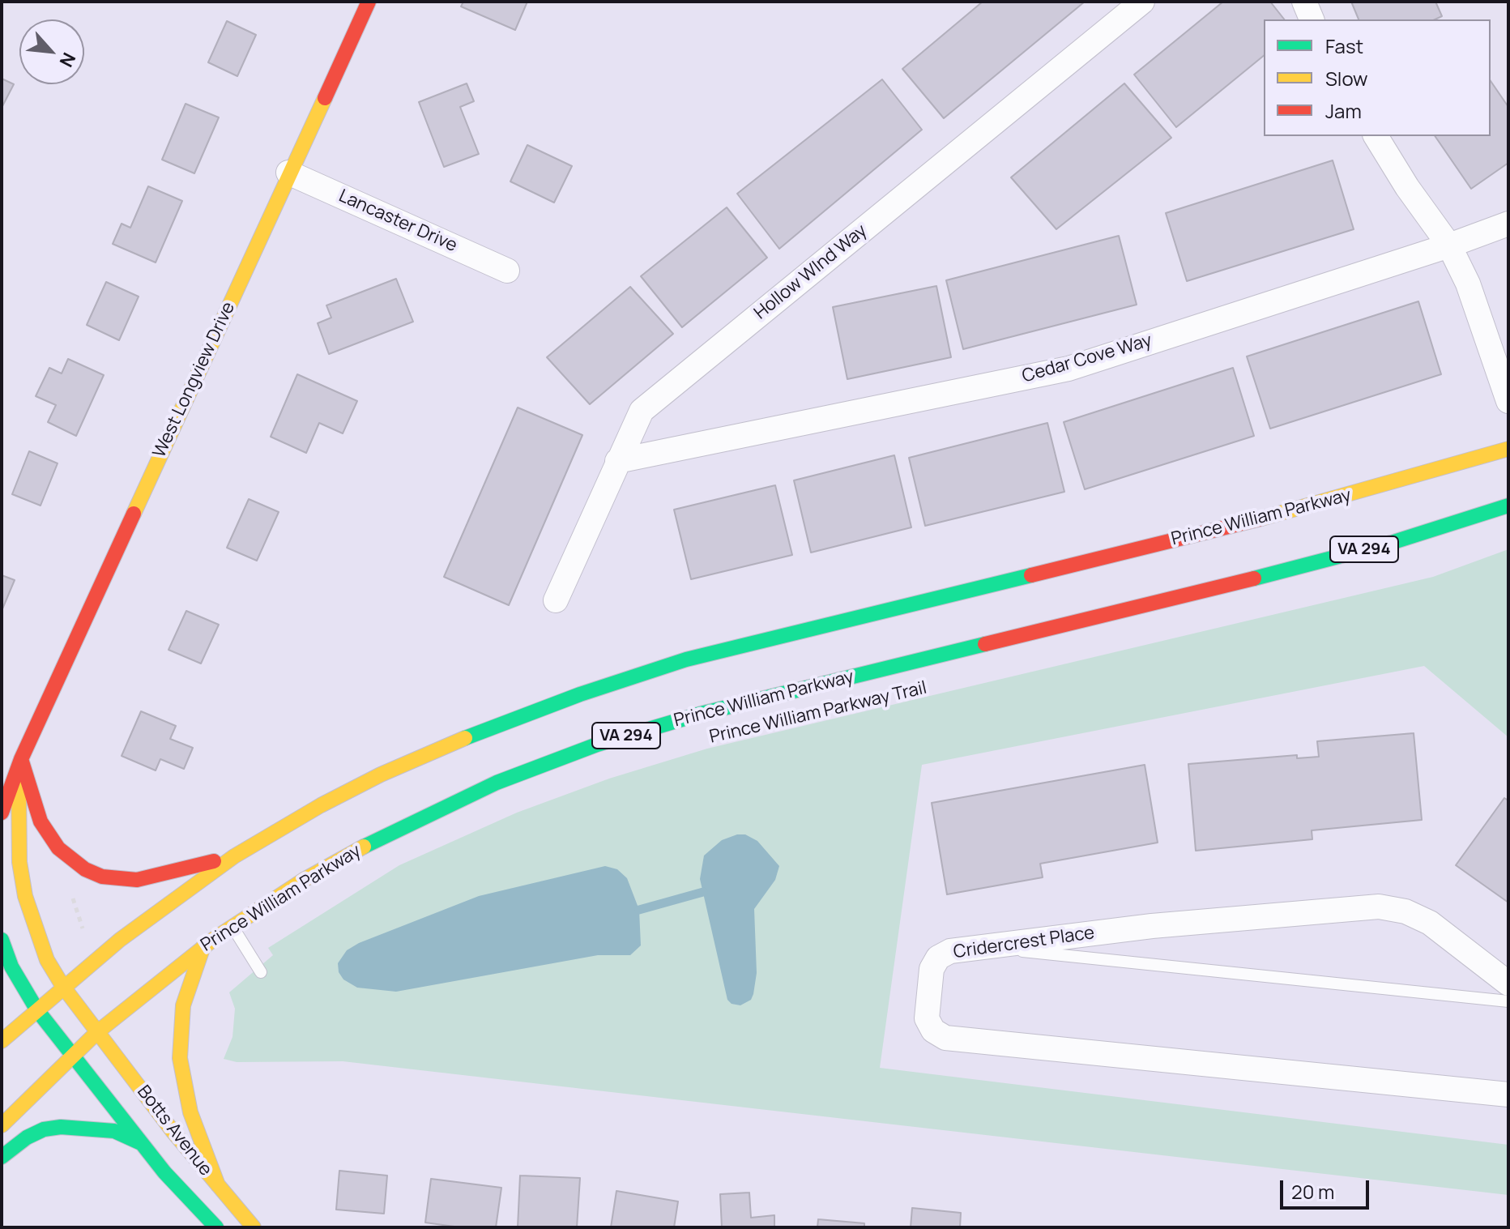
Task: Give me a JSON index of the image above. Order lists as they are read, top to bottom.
{
  "streets": {
    "main road": [
      "West Longview Drive",
      "Prince William Parkway",
      "VA 294",
      "Botts Avenue"
    ],
    "street": [
      "Lancaster Drive",
      "Hollow WInd Way",
      "Cedar Cove Way",
      "Cridercrest Place"
    ]
  },
  "crossings": [
    ["Lancaster Drive", "West Longview Drive"],
    ["Hollow WInd Way", "Cedar Cove Way"],
    ["West Longview Drive", "Prince William Parkway"],
    ["West Longview Drive", "Botts Avenue"],
    ["Prince William Parkway", "Botts Avenue"]
  ],
  "legend": ["Fast", "Slow", "Jam"],
  "scale_bar": "20 m",
  "north": "bottom right"
}
